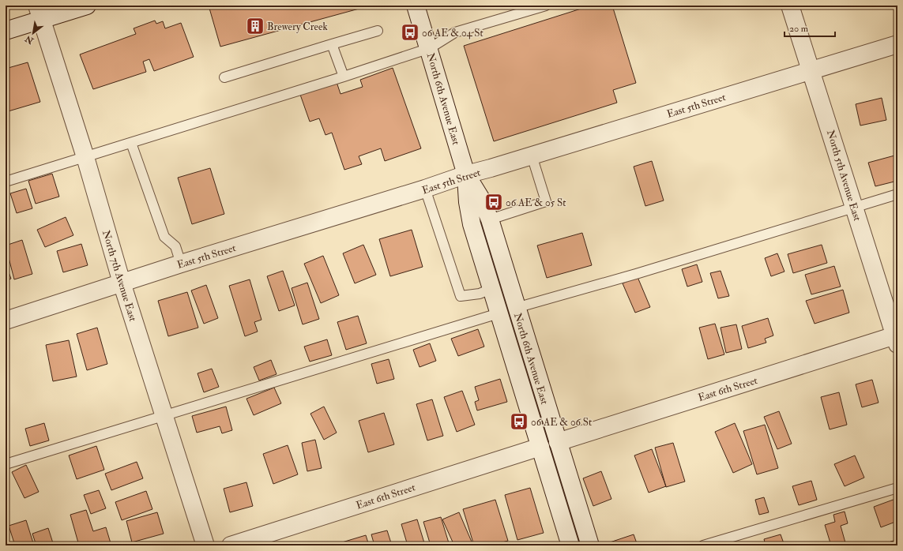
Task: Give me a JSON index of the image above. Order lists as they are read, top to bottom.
{
  "streets": {
    "street": [
      "North 6th Avenue East",
      "East 5th Street",
      "North 5th Avenue East",
      "North 7th Avenue East",
      "East 6th Street"
    ]
  },
  "crossings": [
    ["North 6th Avenue East", "East 5th Street"],
    ["North 6th Avenue East", "East 6th Street"],
    ["East 5th Street", "North 5th Avenue East"],
    ["East 5th Street", "North 7th Avenue East"],
    ["North 5th Avenue East", "East 6th Street"]
  ],
  "places": {
    "building": ["Brewery Creek"],
    "bus stop": ["06 AE & 04 St", "06 AE & 05 St", "06 AE & 06 St"]
  },
  "scale_bar": "20 m",
  "north": "bottom left"
}
